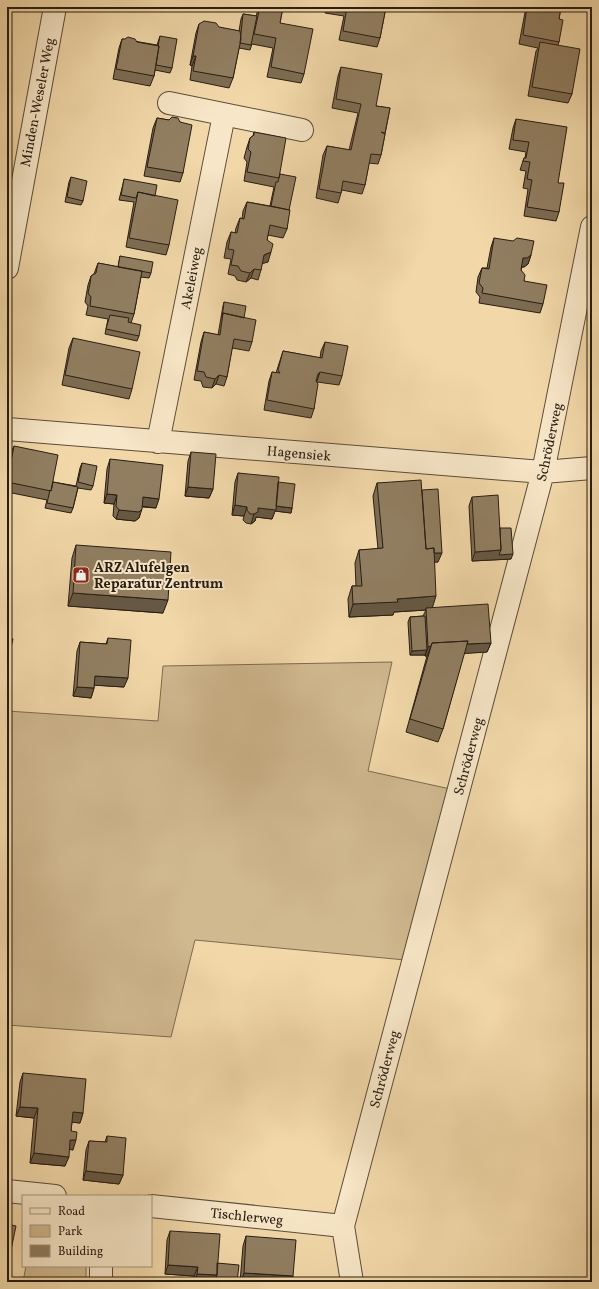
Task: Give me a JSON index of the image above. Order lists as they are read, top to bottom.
{
  "streets": {
    "street": [
      "Minden-Weseler Weg",
      "Akeleiweg",
      "Schröderweg",
      "Hagensiek",
      "Tischlerweg"
    ]
  },
  "crossings": [
    ["Akeleiweg", "Hagensiek"],
    ["Schröderweg", "Hagensiek"],
    ["Schröderweg", "Tischlerweg"]
  ],
  "places": {
    "shop": ["ARZ Alufelgen Reparatur Zentrum"]
  },
  "legend": ["Road", "Park", "Building"]
}
